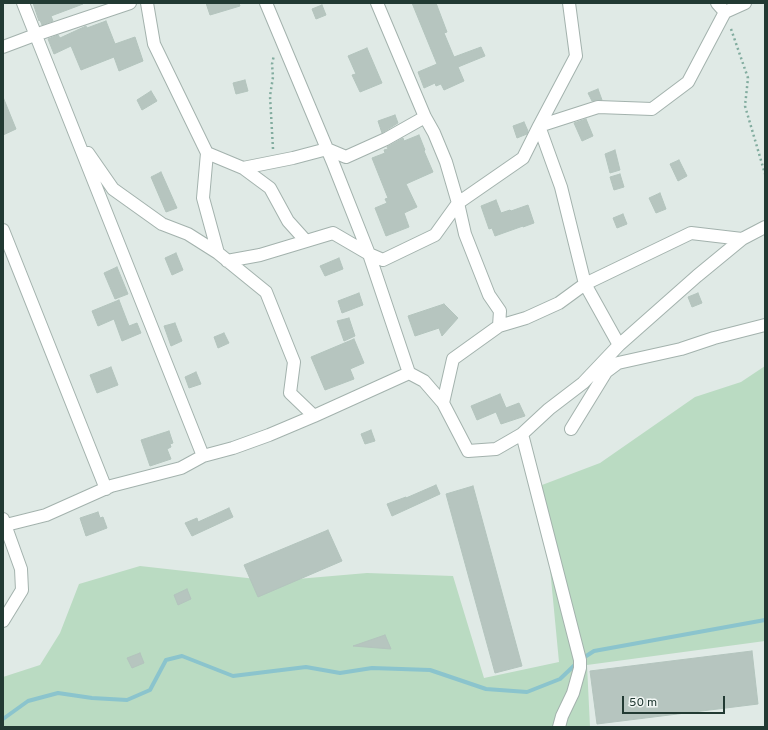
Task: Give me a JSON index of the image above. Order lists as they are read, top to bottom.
{
  "scale_bar": "50 m"
}
